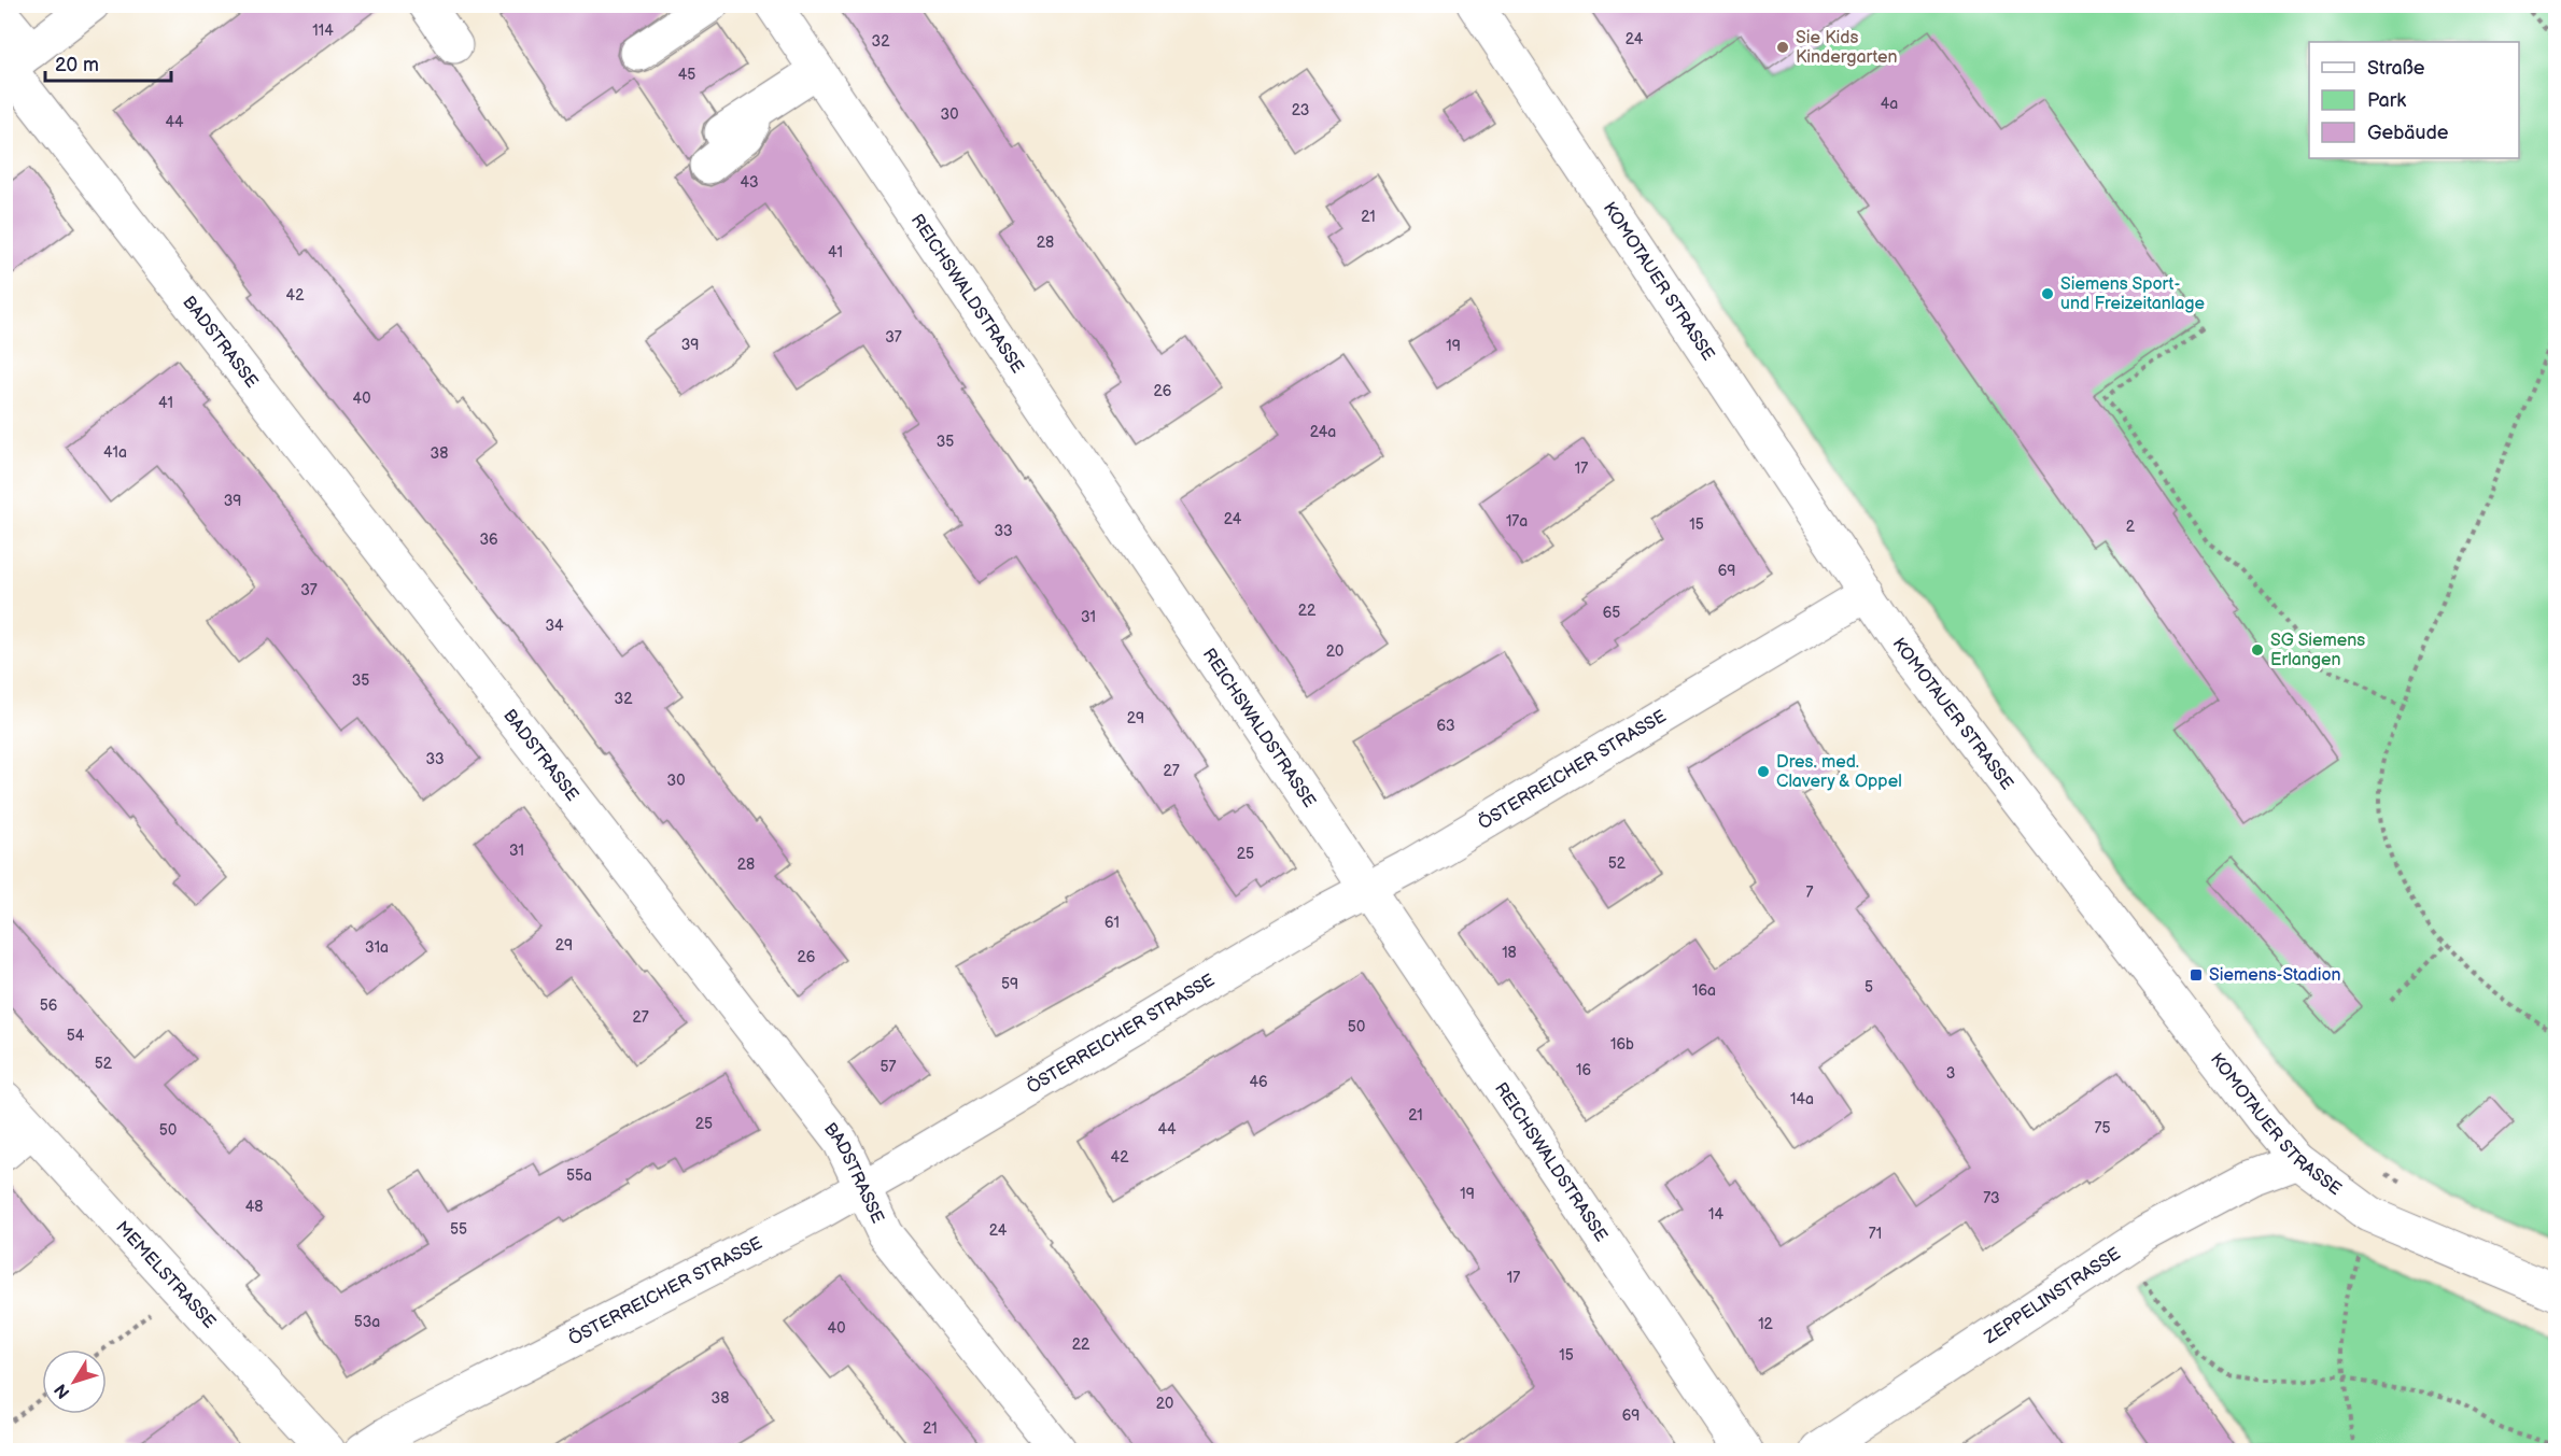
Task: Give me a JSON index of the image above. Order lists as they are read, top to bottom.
{
  "streets": {
    "street": [
      "KOMOTAUER STRASSE",
      "REICHSWALDSTRASSE",
      "BADSTRASSE",
      "ÖSTERREICHER STRASSE",
      "MEMELSTRASSE",
      "ZEPPELINSTRASSE"
    ]
  },
  "crossings": [
    ["KOMOTAUER STRASSE", "ÖSTERREICHER STRASSE"],
    ["KOMOTAUER STRASSE", "ZEPPELINSTRASSE"],
    ["REICHSWALDSTRASSE", "ÖSTERREICHER STRASSE"],
    ["BADSTRASSE", "ÖSTERREICHER STRASSE"]
  ],
  "places": {
    "other": [
      "Sie Kids Kindergarten",
      "Siemens Sport- und Freizeitanlage",
      "SG Siemens Erlangen",
      "Dres. med. Clavery & Oppel"
    ],
    "transit": ["Siemens-Stadion"]
  },
  "house_numbers": [
    "114",
    "24",
    "32",
    "45",
    "4a",
    "23",
    "30",
    "44",
    "43",
    "21",
    "28",
    "41",
    "42",
    "37",
    "39",
    "19",
    "26",
    "40",
    "41",
    "24a",
    "35",
    "41a",
    "38",
    "17",
    "39",
    "24",
    "17a",
    "15",
    "2",
    "33",
    "36",
    "69",
    "37",
    "22",
    "65",
    "31",
    "34",
    "20",
    "35",
    "32",
    "29",
    "63",
    "33",
    "27",
    "30",
    "31",
    "25",
    "52",
    "28",
    "7",
    "61",
    "29",
    "31a",
    "18",
    "26",
    "59",
    "5",
    "16a",
    "56",
    "27",
    "50",
    "54",
    "16b",
    "52",
    "57",
    "16",
    "3",
    "46",
    "14a",
    "21",
    "25",
    "75",
    "44",
    "50",
    "42",
    "55a",
    "19",
    "73",
    "48",
    "14",
    "55",
    "24",
    "71",
    "17",
    "53a",
    "12",
    "40",
    "22",
    "15",
    "38",
    "20",
    "69",
    "21"
  ],
  "legend": ["Straße", "Park", "Gebäude"],
  "scale_bar": "20 m",
  "north": "bottom left"
}
